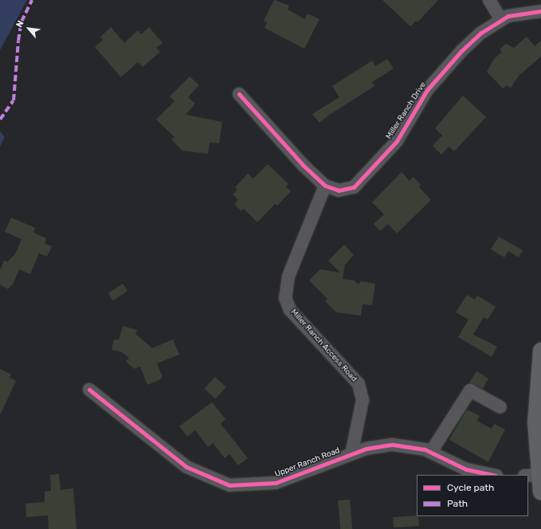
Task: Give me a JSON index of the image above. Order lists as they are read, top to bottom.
{
  "streets": {
    "street": ["Miller Ranch Drive", "Miller Ranch Access Road", "Upper Ranch Road"]
  },
  "crossings": [
    ["Miller Ranch Drive", "Miller Ranch Access Road"],
    ["Miller Ranch Access Road", "Upper Ranch Road"]
  ],
  "legend": ["Cycle path", "Path"],
  "north": "top left"
}
